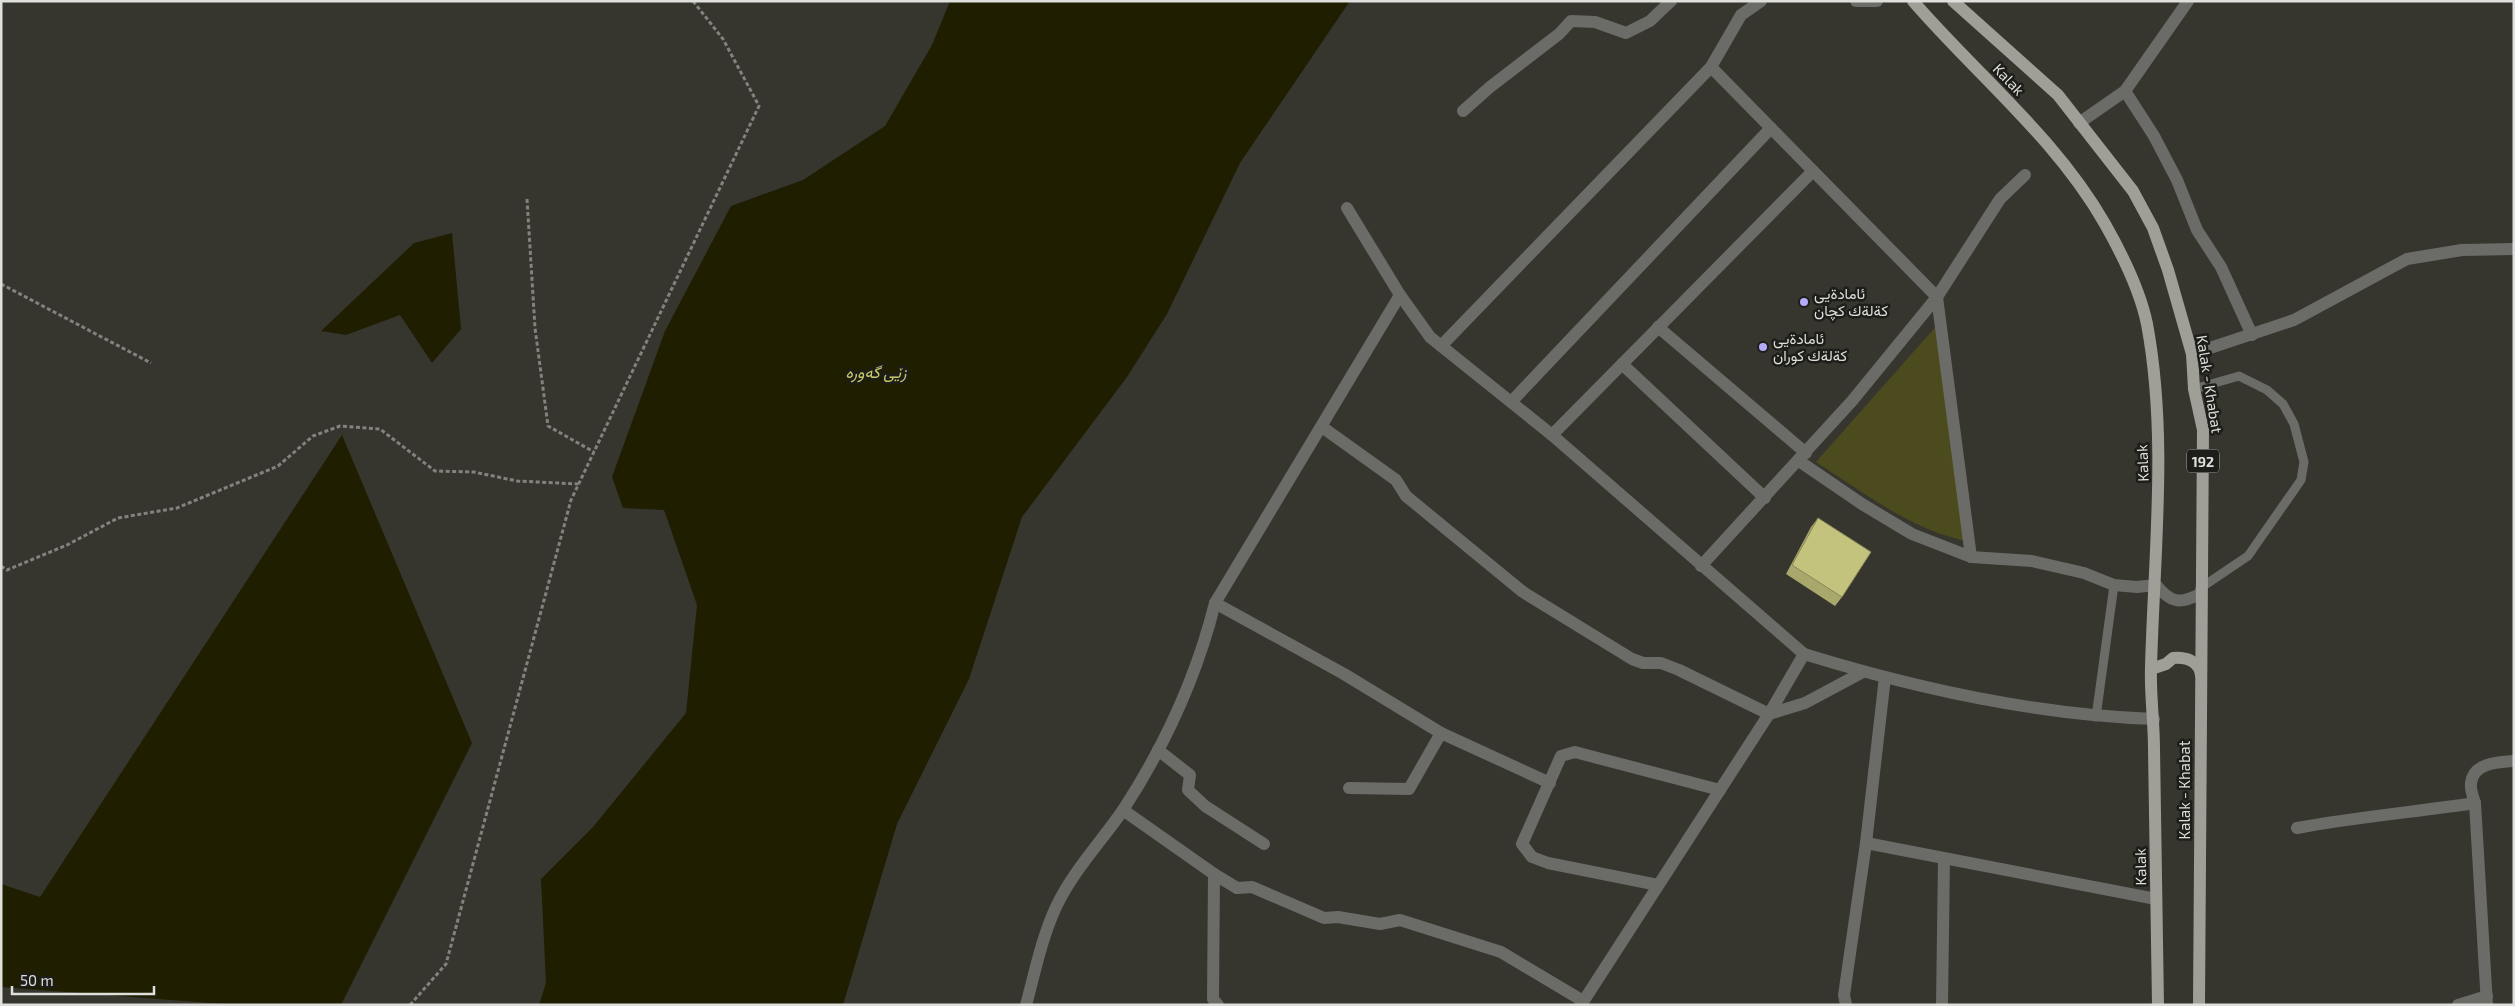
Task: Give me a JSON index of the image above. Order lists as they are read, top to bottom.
{
  "streets": {
    "main road": ["Kalak", "Kalak - Khabat", "192"]
  },
  "water": ["زێی گەورە"],
  "places": ["ئامادةيى كةلةك كچان", "ئامادةيى كةلةك كوران"],
  "scale_bar": "50 m"
}
